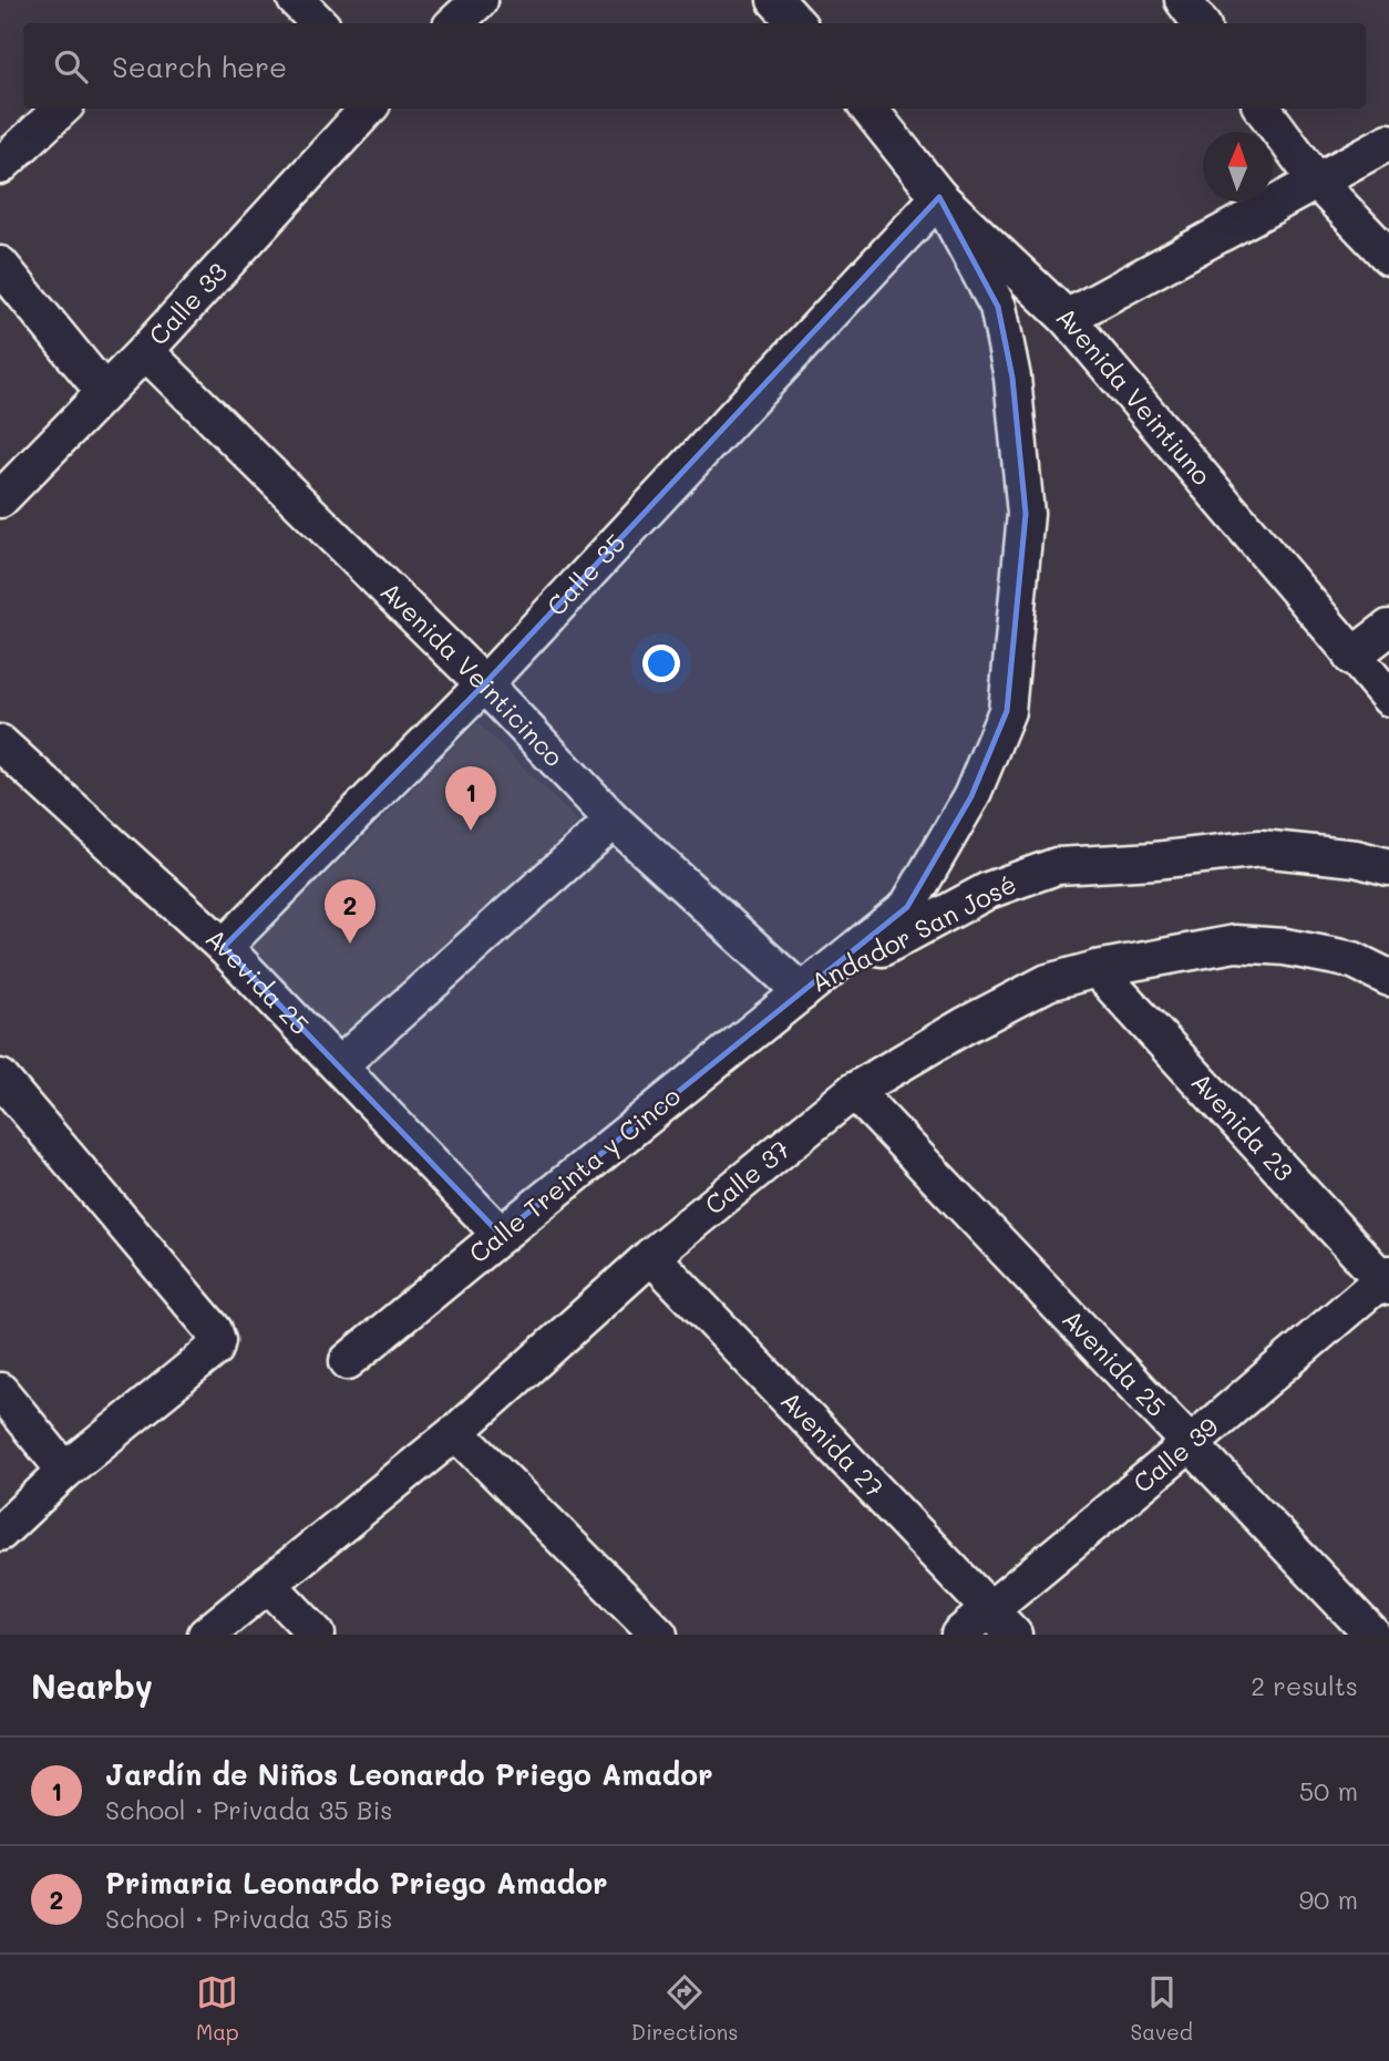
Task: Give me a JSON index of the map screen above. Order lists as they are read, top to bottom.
{
  "streets": {
    "street": [
      "Calle 33",
      "Avenida Veintiuno",
      "Calle 35",
      "Avenida Veinticinco",
      "Andador San José",
      "Avevida 25",
      "Avenida 23",
      "Calle Treinta y Cinco",
      "Calle 37",
      "Avenida 25",
      "Avenida 27",
      "Calle 39"
    ]
  },
  "crossings": [
    ["Calle 33", "Avenida Veinticinco"],
    ["Avenida Veintiuno", "Calle 35"],
    ["Avenida Veintiuno", "Andador San José"],
    ["Calle 35", "Avenida Veinticinco"],
    ["Calle 35", "Andador San José"],
    ["Calle 35", "Avevida 25"],
    ["Avenida Veinticinco", "Andador San José"],
    ["Avenida Veinticinco", "Calle Treinta y Cinco"],
    ["Andador San José", "Calle Treinta y Cinco"],
    ["Avevida 25", "Calle Treinta y Cinco"],
    ["Avenida 23", "Calle 37"],
    ["Avenida 23", "Calle 39"],
    ["Calle 37", "Avenida 25"],
    ["Calle 37", "Avenida 27"],
    ["Avenida 25", "Calle 39"],
    ["Avenida 27", "Calle 39"]
  ],
  "north": "top",
  "page": {
    "search": "Search here",
    "pins": ["1", "2"],
    "heading": ["Nearby", "2 results"],
    "list": [
      {
        "mark": "1",
        "name": "Jardín de Niños Leonardo Priego Amador",
        "note": "School · Privada 35 Bis",
        "value": "50 m"
      },
      {
        "mark": "2",
        "name": "Primaria Leonardo Priego Amador",
        "note": "School · Privada 35 Bis",
        "value": "90 m"
      }
    ],
    "nav": ["Map", "Directions", "Saved"]
  }
}
